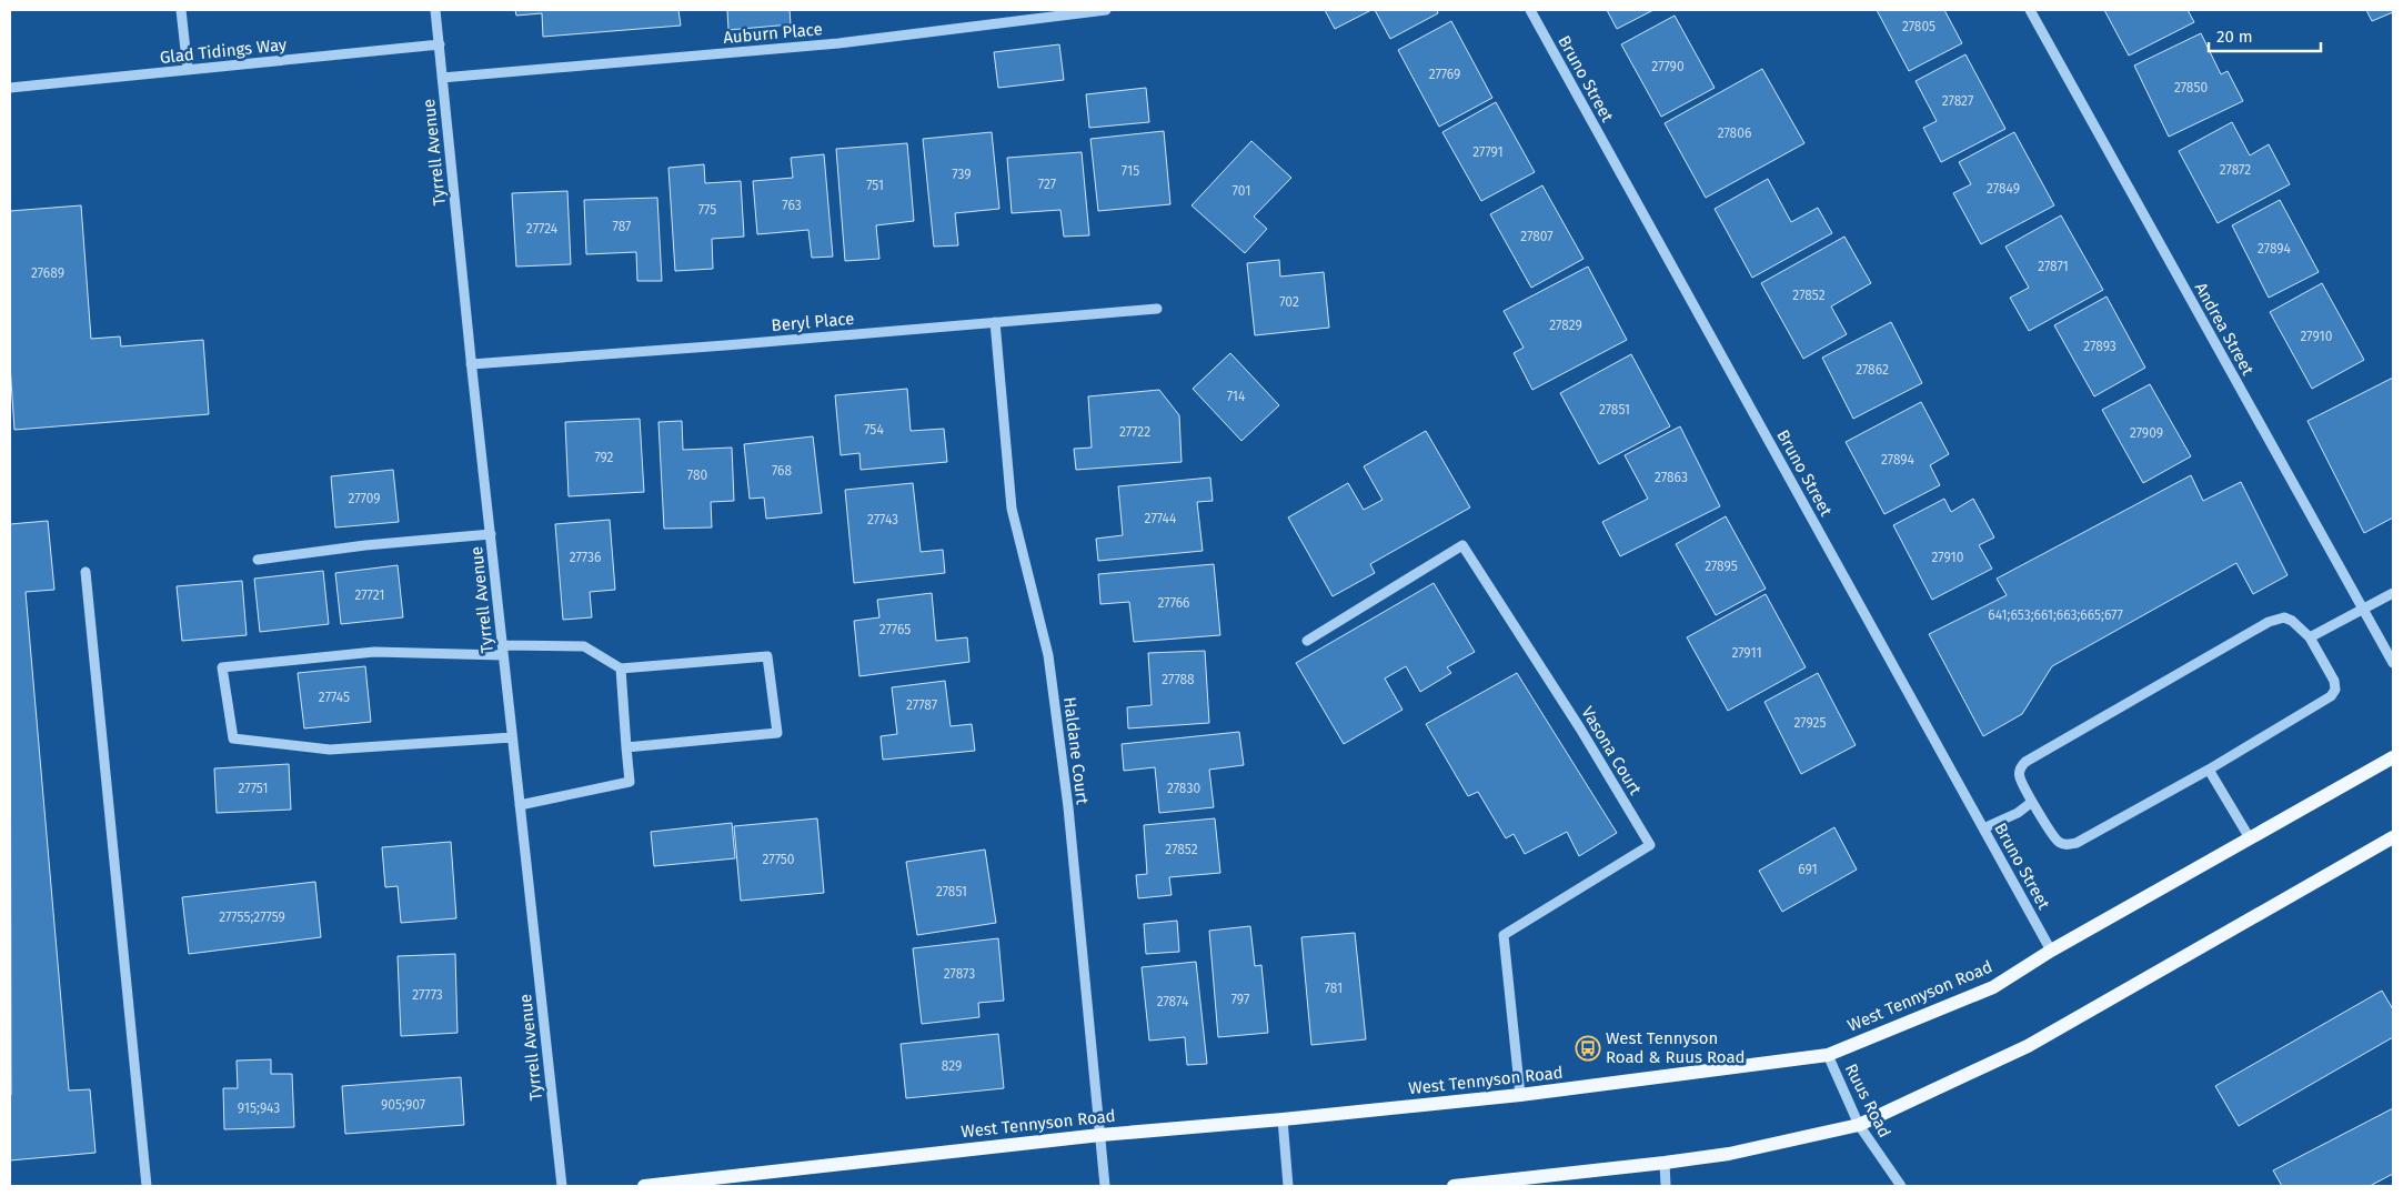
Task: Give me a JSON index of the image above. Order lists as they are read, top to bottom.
{
  "streets": {
    "main road": ["West Tennyson Road"],
    "street": [
      "Auburn Place",
      "Glad Tidings Way",
      "Bruno Street",
      "Tyrrell Avenue",
      "Beryl Place",
      "Andrea Street",
      "Haldane Court",
      "Vasona Court",
      "Ruus Road"
    ]
  },
  "crossings": [
    ["Auburn Place", "Tyrrell Avenue"],
    ["Glad Tidings Way", "Tyrrell Avenue"],
    ["Bruno Street", "West Tennyson Road"],
    ["Tyrrell Avenue", "Beryl Place"],
    ["Beryl Place", "Haldane Court"],
    ["Haldane Court", "West Tennyson Road"],
    ["Vasona Court", "West Tennyson Road"],
    ["West Tennyson Road", "Ruus Road"]
  ],
  "places": {
    "bus stop": ["West Tennyson Road & Ruus Road"]
  },
  "house_numbers": [
    "27805",
    "27790",
    "27769",
    "27850",
    "27827",
    "27806",
    "27791",
    "27872",
    "715",
    "739",
    "727",
    "751",
    "27849",
    "701",
    "763",
    "775",
    "787",
    "27724",
    "27807",
    "27894",
    "27871",
    "27689",
    "27852",
    "702",
    "27829",
    "27910",
    "27893",
    "27862",
    "714",
    "27851",
    "754",
    "27722",
    "27909",
    "792",
    "27894",
    "768",
    "780",
    "27863",
    "27709",
    "27744",
    "27743",
    "27736",
    "27910",
    "27895",
    "27721",
    "27766",
    "641;653;661;663;665;677",
    "27765",
    "27911",
    "27788",
    "27745",
    "27787",
    "27925",
    "27751",
    "27830",
    "27852",
    "27750",
    "691",
    "27851",
    "27755;27759",
    "27873",
    "781",
    "27773",
    "797",
    "27874",
    "829",
    "905;907",
    "915;943"
  ],
  "scale_bar": "20 m"
}
